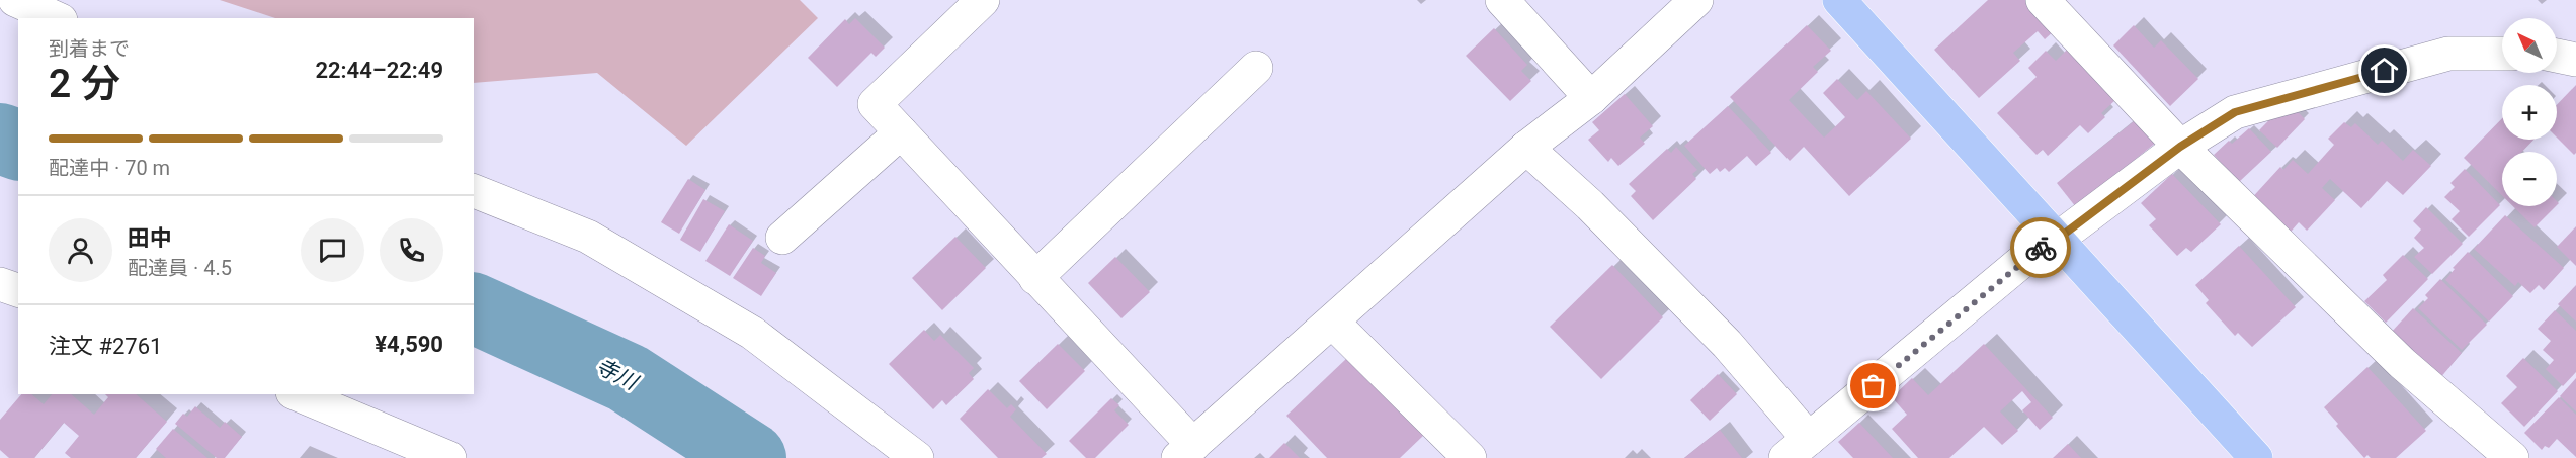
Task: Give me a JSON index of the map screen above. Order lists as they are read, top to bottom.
{
  "water": ["寺川"],
  "north": "top left",
  "page": {
    "map_buttons": ["+", "−"],
    "heading": ["2 分", "到着まで", "22:44–22:49"],
    "panel": [
      "田中",
      "配達員 · 4.5",
      "注文 #2761",
      "¥4,590"
    ],
    "bar": "配達中 · 70 m"
  }
}
